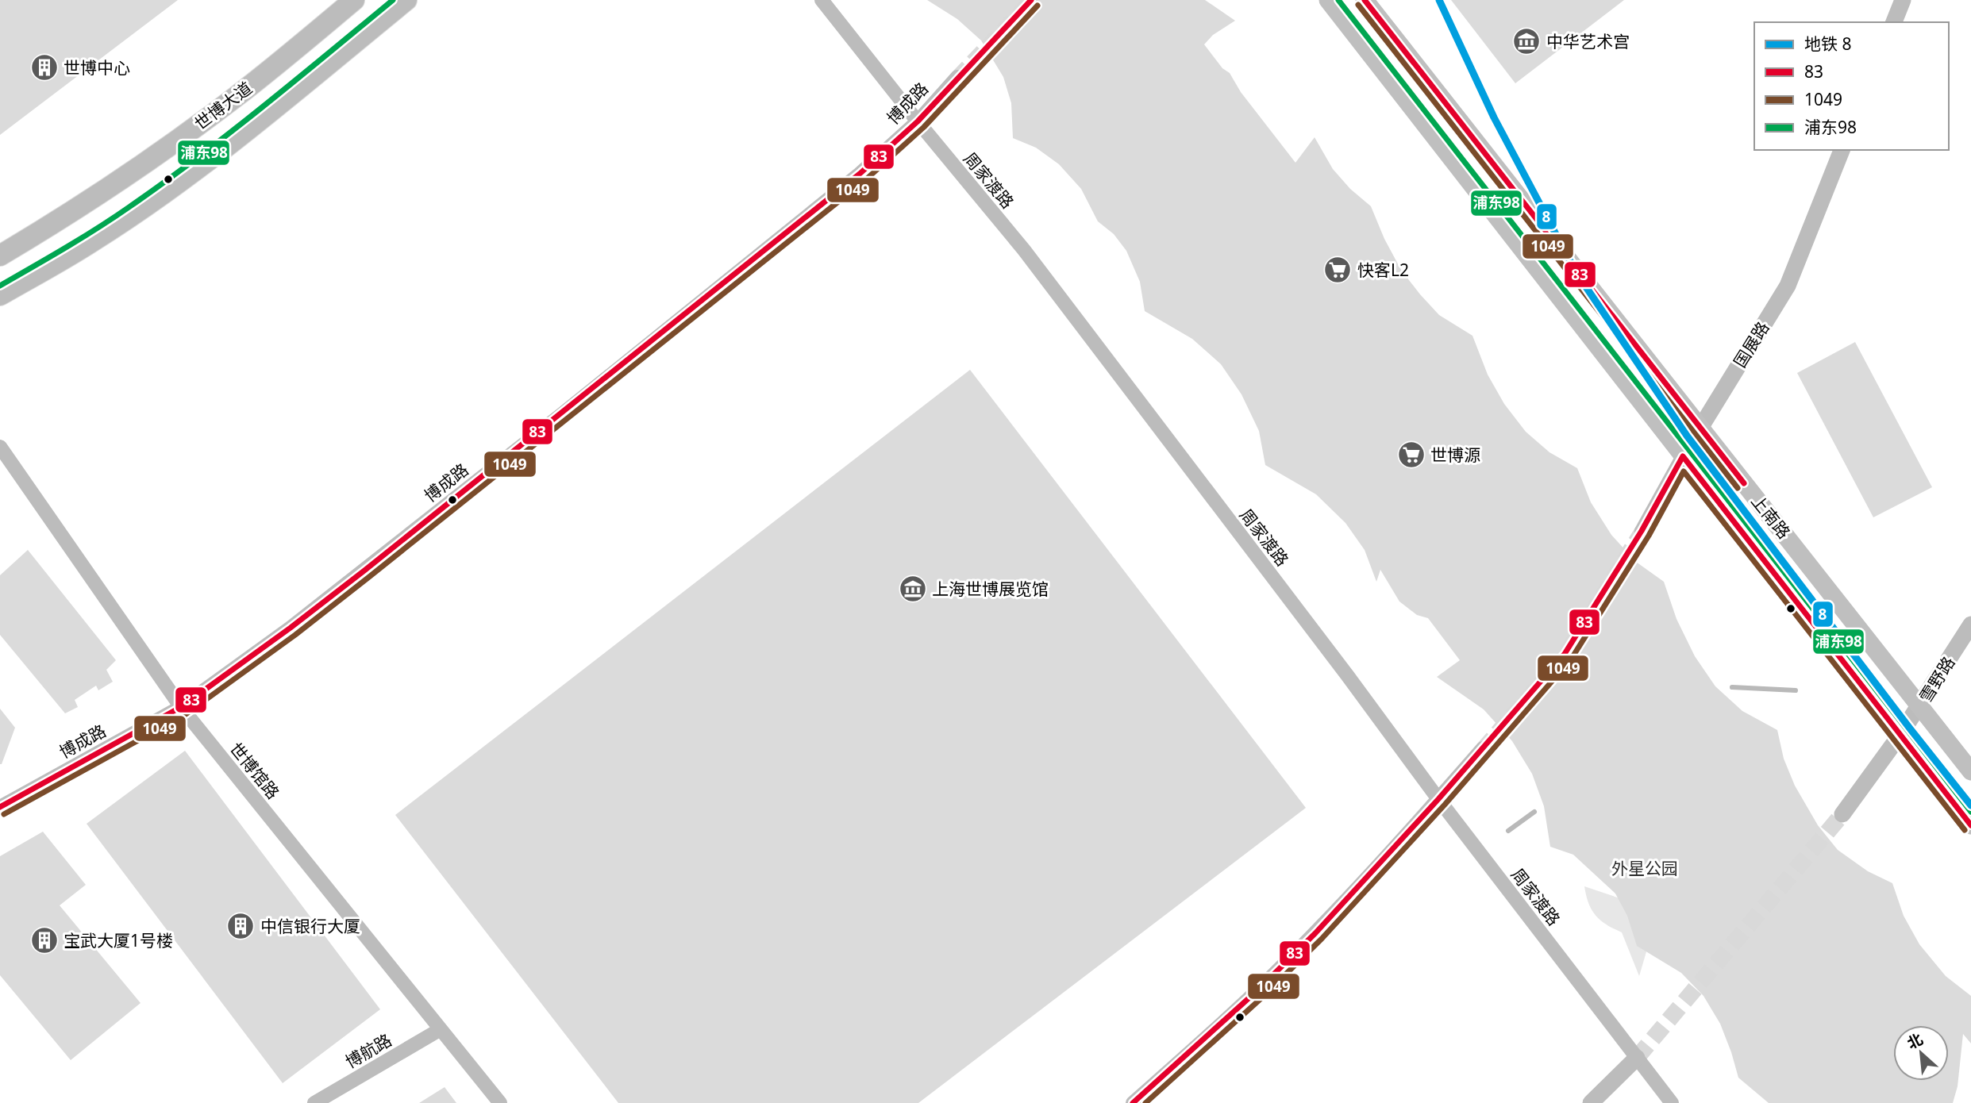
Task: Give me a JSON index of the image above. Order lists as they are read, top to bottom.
{
  "streets": {
    "main road": ["世博大道", "上南路"],
    "street": [
      "博成路",
      "周家渡路",
      "国展路",
      "雪野路",
      "世博馆路",
      "博航路"
    ]
  },
  "crossings": [
    ["博成路", "周家渡路"],
    ["博成路", "世博馆路"],
    ["国展路", "上南路"],
    ["上南路", "雪野路"],
    ["世博馆路", "博航路"]
  ],
  "parks": ["外星公园"],
  "places": {
    "museum": ["中华艺术宫", "上海世博展览馆"],
    "building": ["世博中心", "中信银行大厦", "宝武大厦1号楼"],
    "supermarket": ["快客L2", "世博源"]
  },
  "lines": [
    "metro line 8",
    "transit line 83",
    "transit line 浦东98",
    "transit line 1049"
  ],
  "legend": [
    "地铁 8",
    "83",
    "1049",
    "浦东98"
  ],
  "north": "top left"
}
